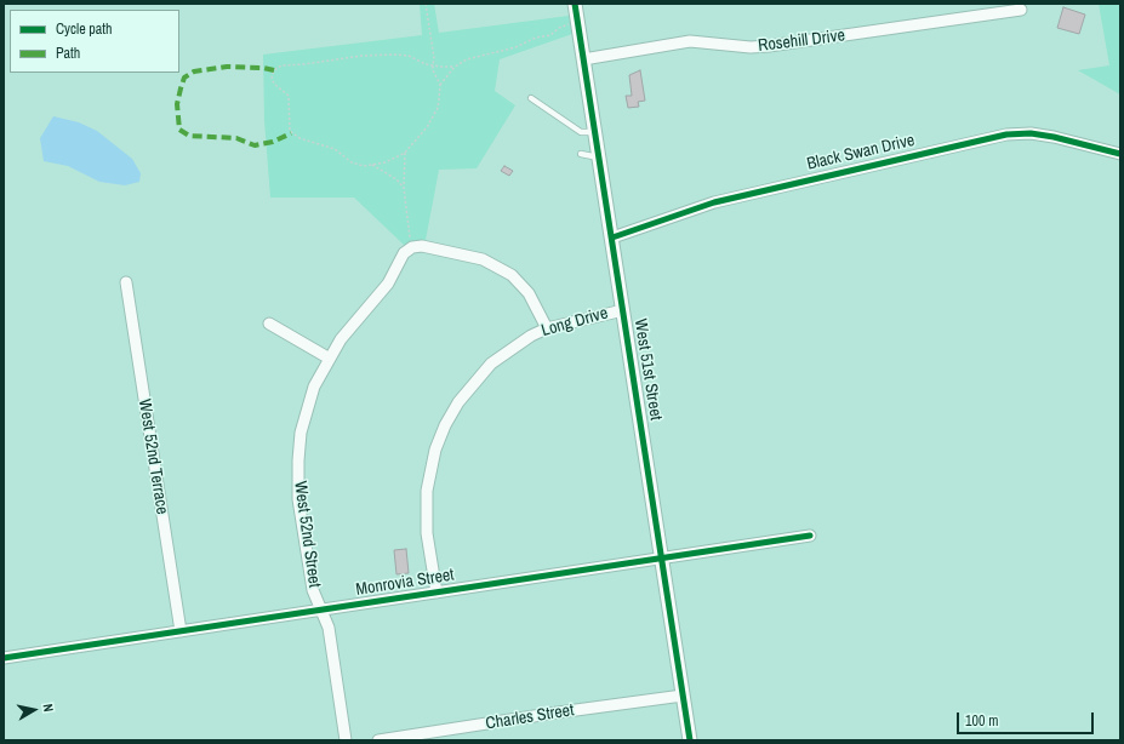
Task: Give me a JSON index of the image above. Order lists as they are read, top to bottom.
{
  "streets": {
    "street": [
      "Rosehill Drive",
      "Black Swan Drive",
      "Long Drive",
      "West 51st Street",
      "West 52nd Terrace",
      "West 52nd Street",
      "Monrovia Street",
      "Charles Street"
    ]
  },
  "crossings": [
    ["Rosehill Drive", "West 51st Street"],
    ["Black Swan Drive", "West 51st Street"],
    ["Long Drive", "West 51st Street"],
    ["Long Drive", "Monrovia Street"],
    ["West 51st Street", "Monrovia Street"],
    ["West 51st Street", "Charles Street"],
    ["West 52nd Terrace", "Monrovia Street"],
    ["West 52nd Street", "Monrovia Street"]
  ],
  "legend": ["Cycle path", "Path"],
  "scale_bar": "100 m",
  "north": "right"
}
